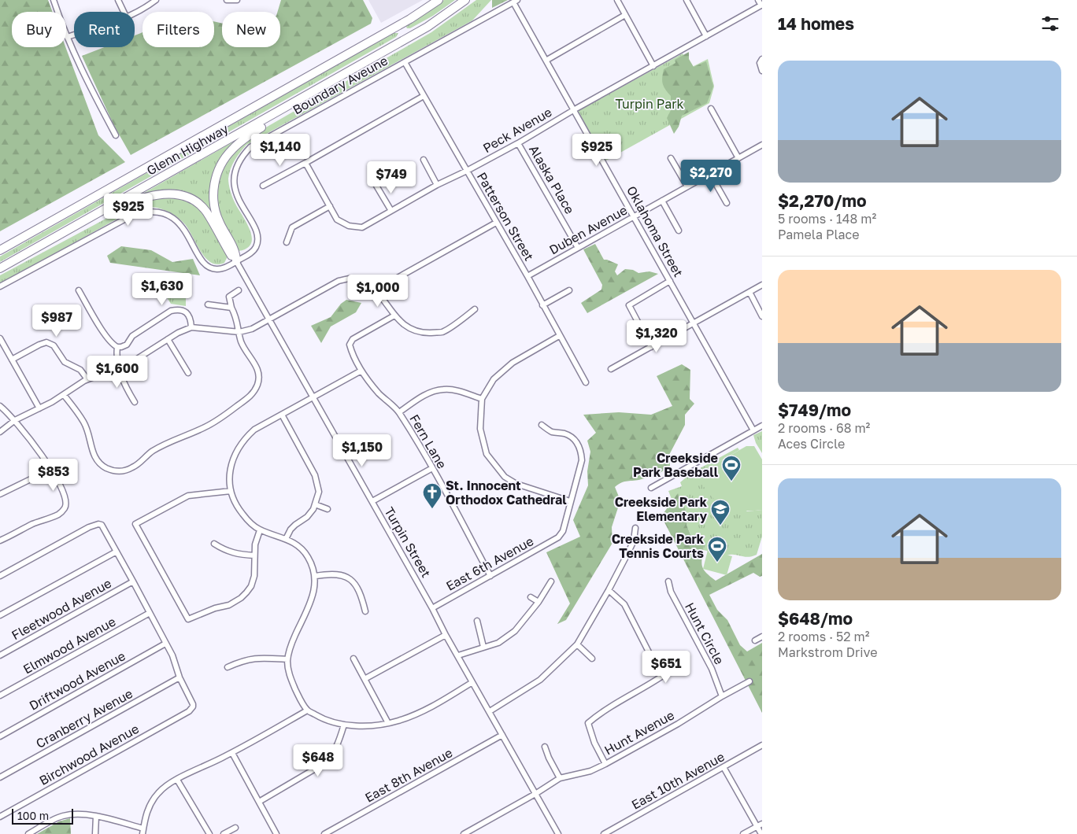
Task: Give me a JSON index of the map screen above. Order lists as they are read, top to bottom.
{
  "streets": {
    "highway": ["Glenn Highway"],
    "street": [
      "Boundary Aveune",
      "Peck Avenue",
      "Alaska Place",
      "Patterson Street",
      "Duben Avenue",
      "Oklahoma Street",
      "Fern Lane",
      "Turpin Street",
      "East 6th Avenue",
      "Fleetwood Avenue",
      "Hunt Circle",
      "Elmwood Avenue",
      "Driftwood Avenue",
      "Cranberry Avenue",
      "Hunt Avenue",
      "Birchwood Avenue",
      "East 8th Avenue",
      "East 10th Avenue"
    ]
  },
  "crossings": [
    ["Boundary Aveune", "Patterson Street"],
    ["Boundary Aveune", "Oklahoma Street"],
    ["Boundary Aveune", "Turpin Street"],
    ["Peck Avenue", "Alaska Place"],
    ["Peck Avenue", "Patterson Street"],
    ["Peck Avenue", "Oklahoma Street"],
    ["Alaska Place", "Duben Avenue"],
    ["Patterson Street", "Duben Avenue"],
    ["Duben Avenue", "Oklahoma Street"],
    ["Fern Lane", "East 6th Avenue"],
    ["Turpin Street", "East 6th Avenue"],
    ["Turpin Street", "Hunt Avenue"],
    ["Turpin Street", "East 8th Avenue"],
    ["Hunt Circle", "Hunt Avenue"],
    ["Cranberry Avenue", "Birchwood Avenue"]
  ],
  "parks": ["Turpin Park"],
  "places": {
    "sports": ["Creekside Park Baseball", "Creekside Park Tennis Courts"],
    "church": ["St. Innocent Orthodox Cathedral"],
    "school or university": ["Creekside Park Elementary"]
  },
  "scale_bar": "100 m",
  "page": {
    "heading": "14 homes",
    "chip": [
      "Buy",
      "Rent",
      "Filters",
      "New"
    ],
    "list": [
      {
        "name": "$2,270/mo",
        "note": "5 rooms · 148 m² · Pamela Place"
      },
      {
        "name": "$749/mo",
        "note": "2 rooms · 68 m² · Aces Circle"
      },
      {
        "name": "$648/mo",
        "note": "2 rooms · 52 m² · Markstrom Drive"
      }
    ],
    "price": [
      "$1,140",
      "$925",
      "$2,270",
      "$749",
      "$925",
      "$1,630",
      "$1,000",
      "$987",
      "$1,320",
      "$1,600",
      "$1,150",
      "$853",
      "$651",
      "$648"
    ],
    "scale": "100 m"
  }
}
